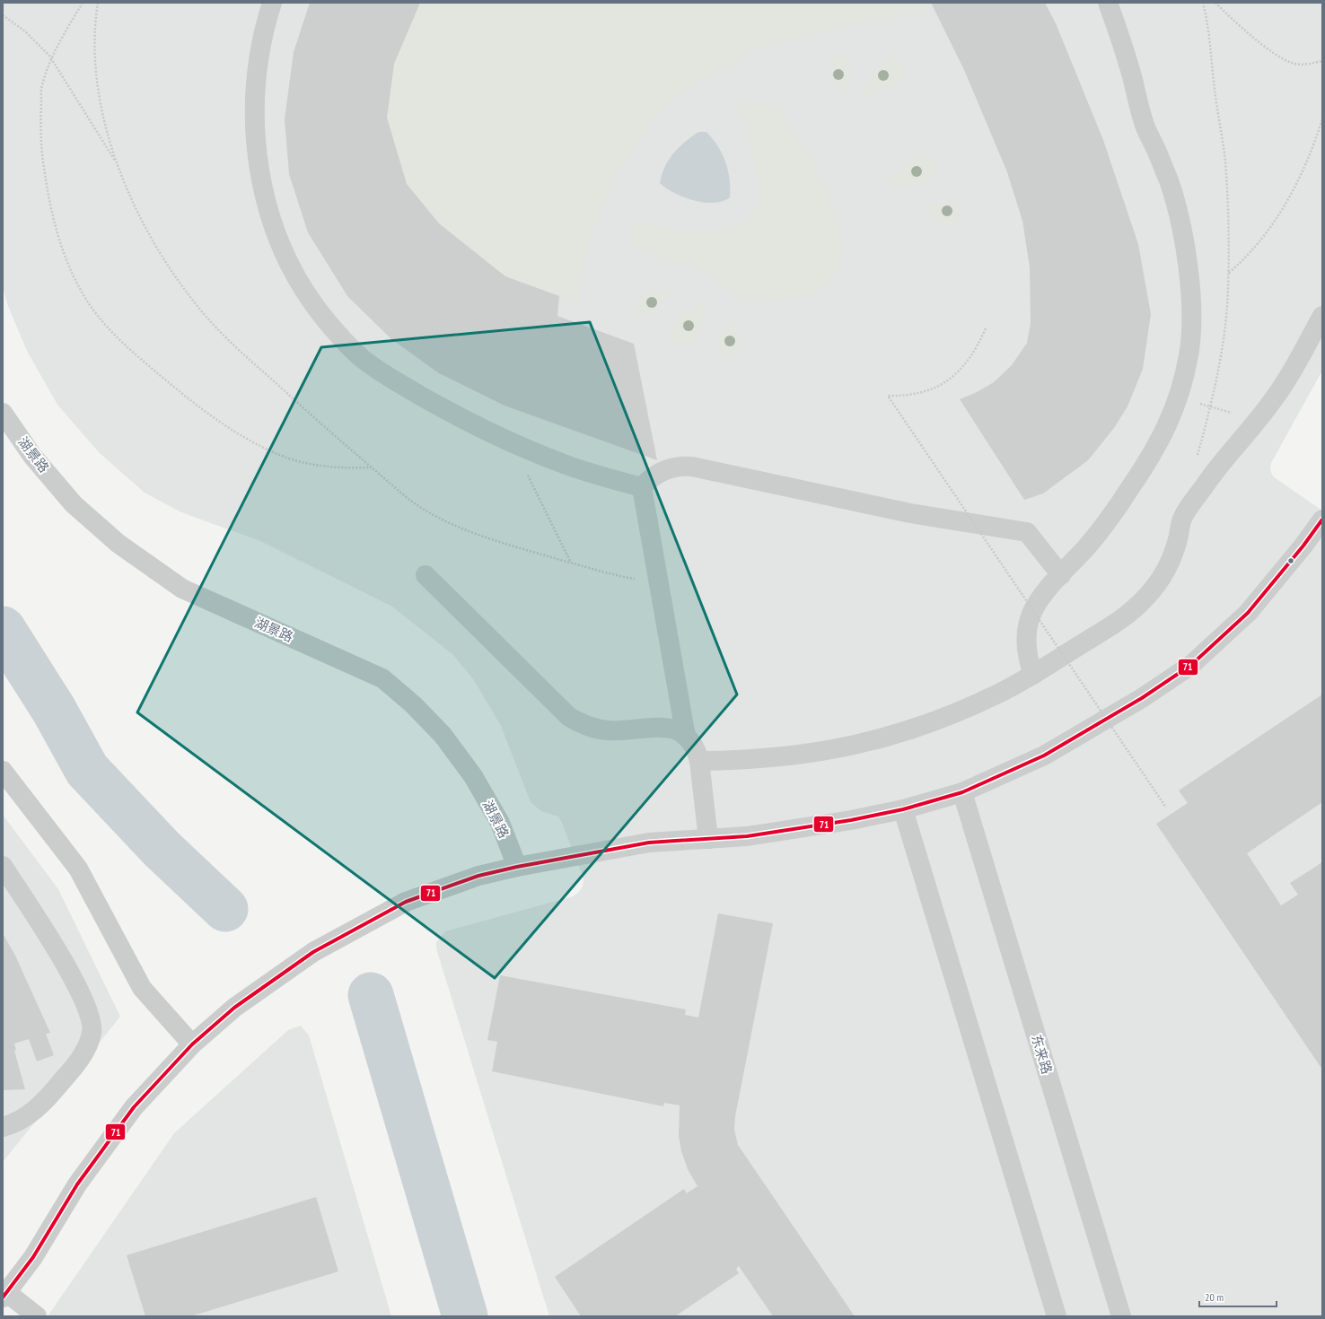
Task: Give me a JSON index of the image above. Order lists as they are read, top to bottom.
{
  "streets": {
    "street": ["湖景路", "东来路"]
  },
  "lines": ["transit line 71"],
  "scale_bar": "20 m"
}
